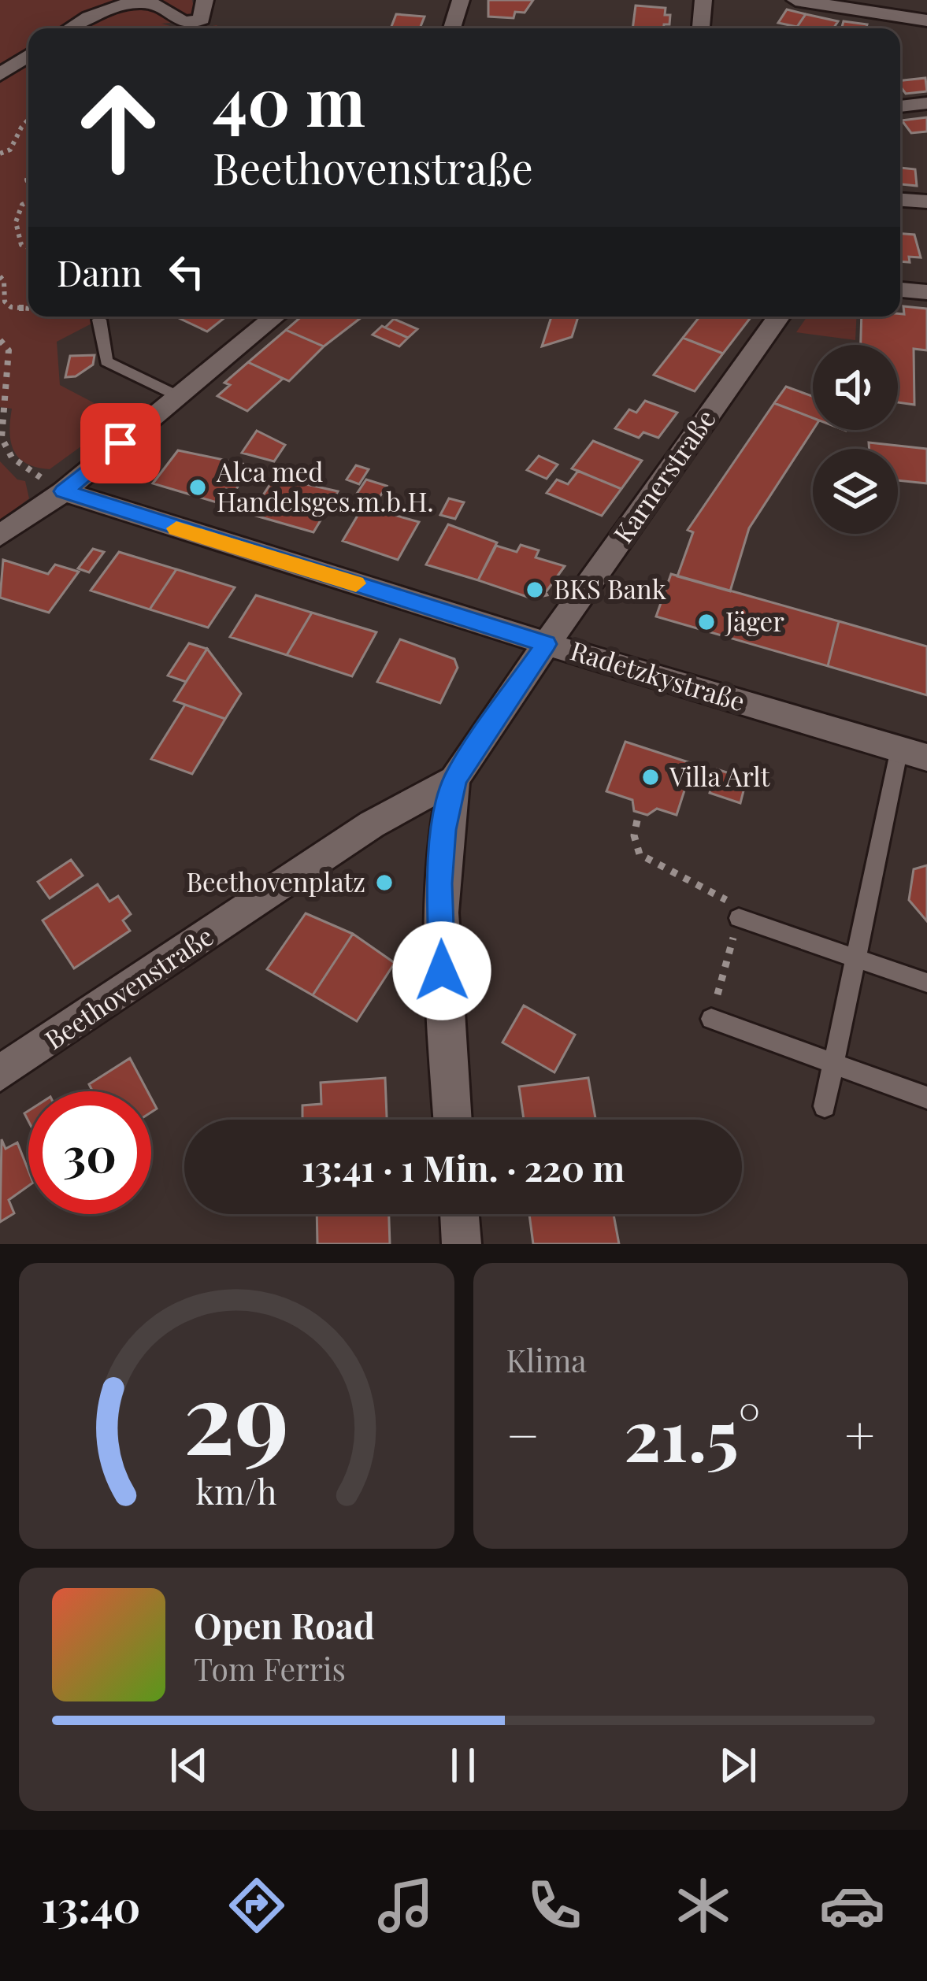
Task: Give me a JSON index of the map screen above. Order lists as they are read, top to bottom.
{
  "streets": {
    "street": ["Karnerstraße", "Radetzkystraße", "Beethovenstraße"]
  },
  "crossings": [
    ["Karnerstraße", "Radetzkystraße"],
    ["Karnerstraße", "Beethovenstraße"],
    ["Radetzkystraße", "Beethovenstraße"]
  ],
  "places": [
    "Alca med Handelsges.m.b.H.",
    "BKS Bank",
    "Jäger",
    "Villa Arlt",
    "Beethovenplatz"
  ],
  "page": {
    "turn": ["40 m", "Beethovenstraße"],
    "then": "Dann",
    "limit": "30",
    "trip": "13:41 · 1 Min. · 220 m",
    "tile": "Klima",
    "heat": ["−", "21.5°", "+"],
    "song": ["Open Road", "Tom Ferris"],
    "tabs": "13:40",
    "gauge": ["29", "km/h"]
  }
}
